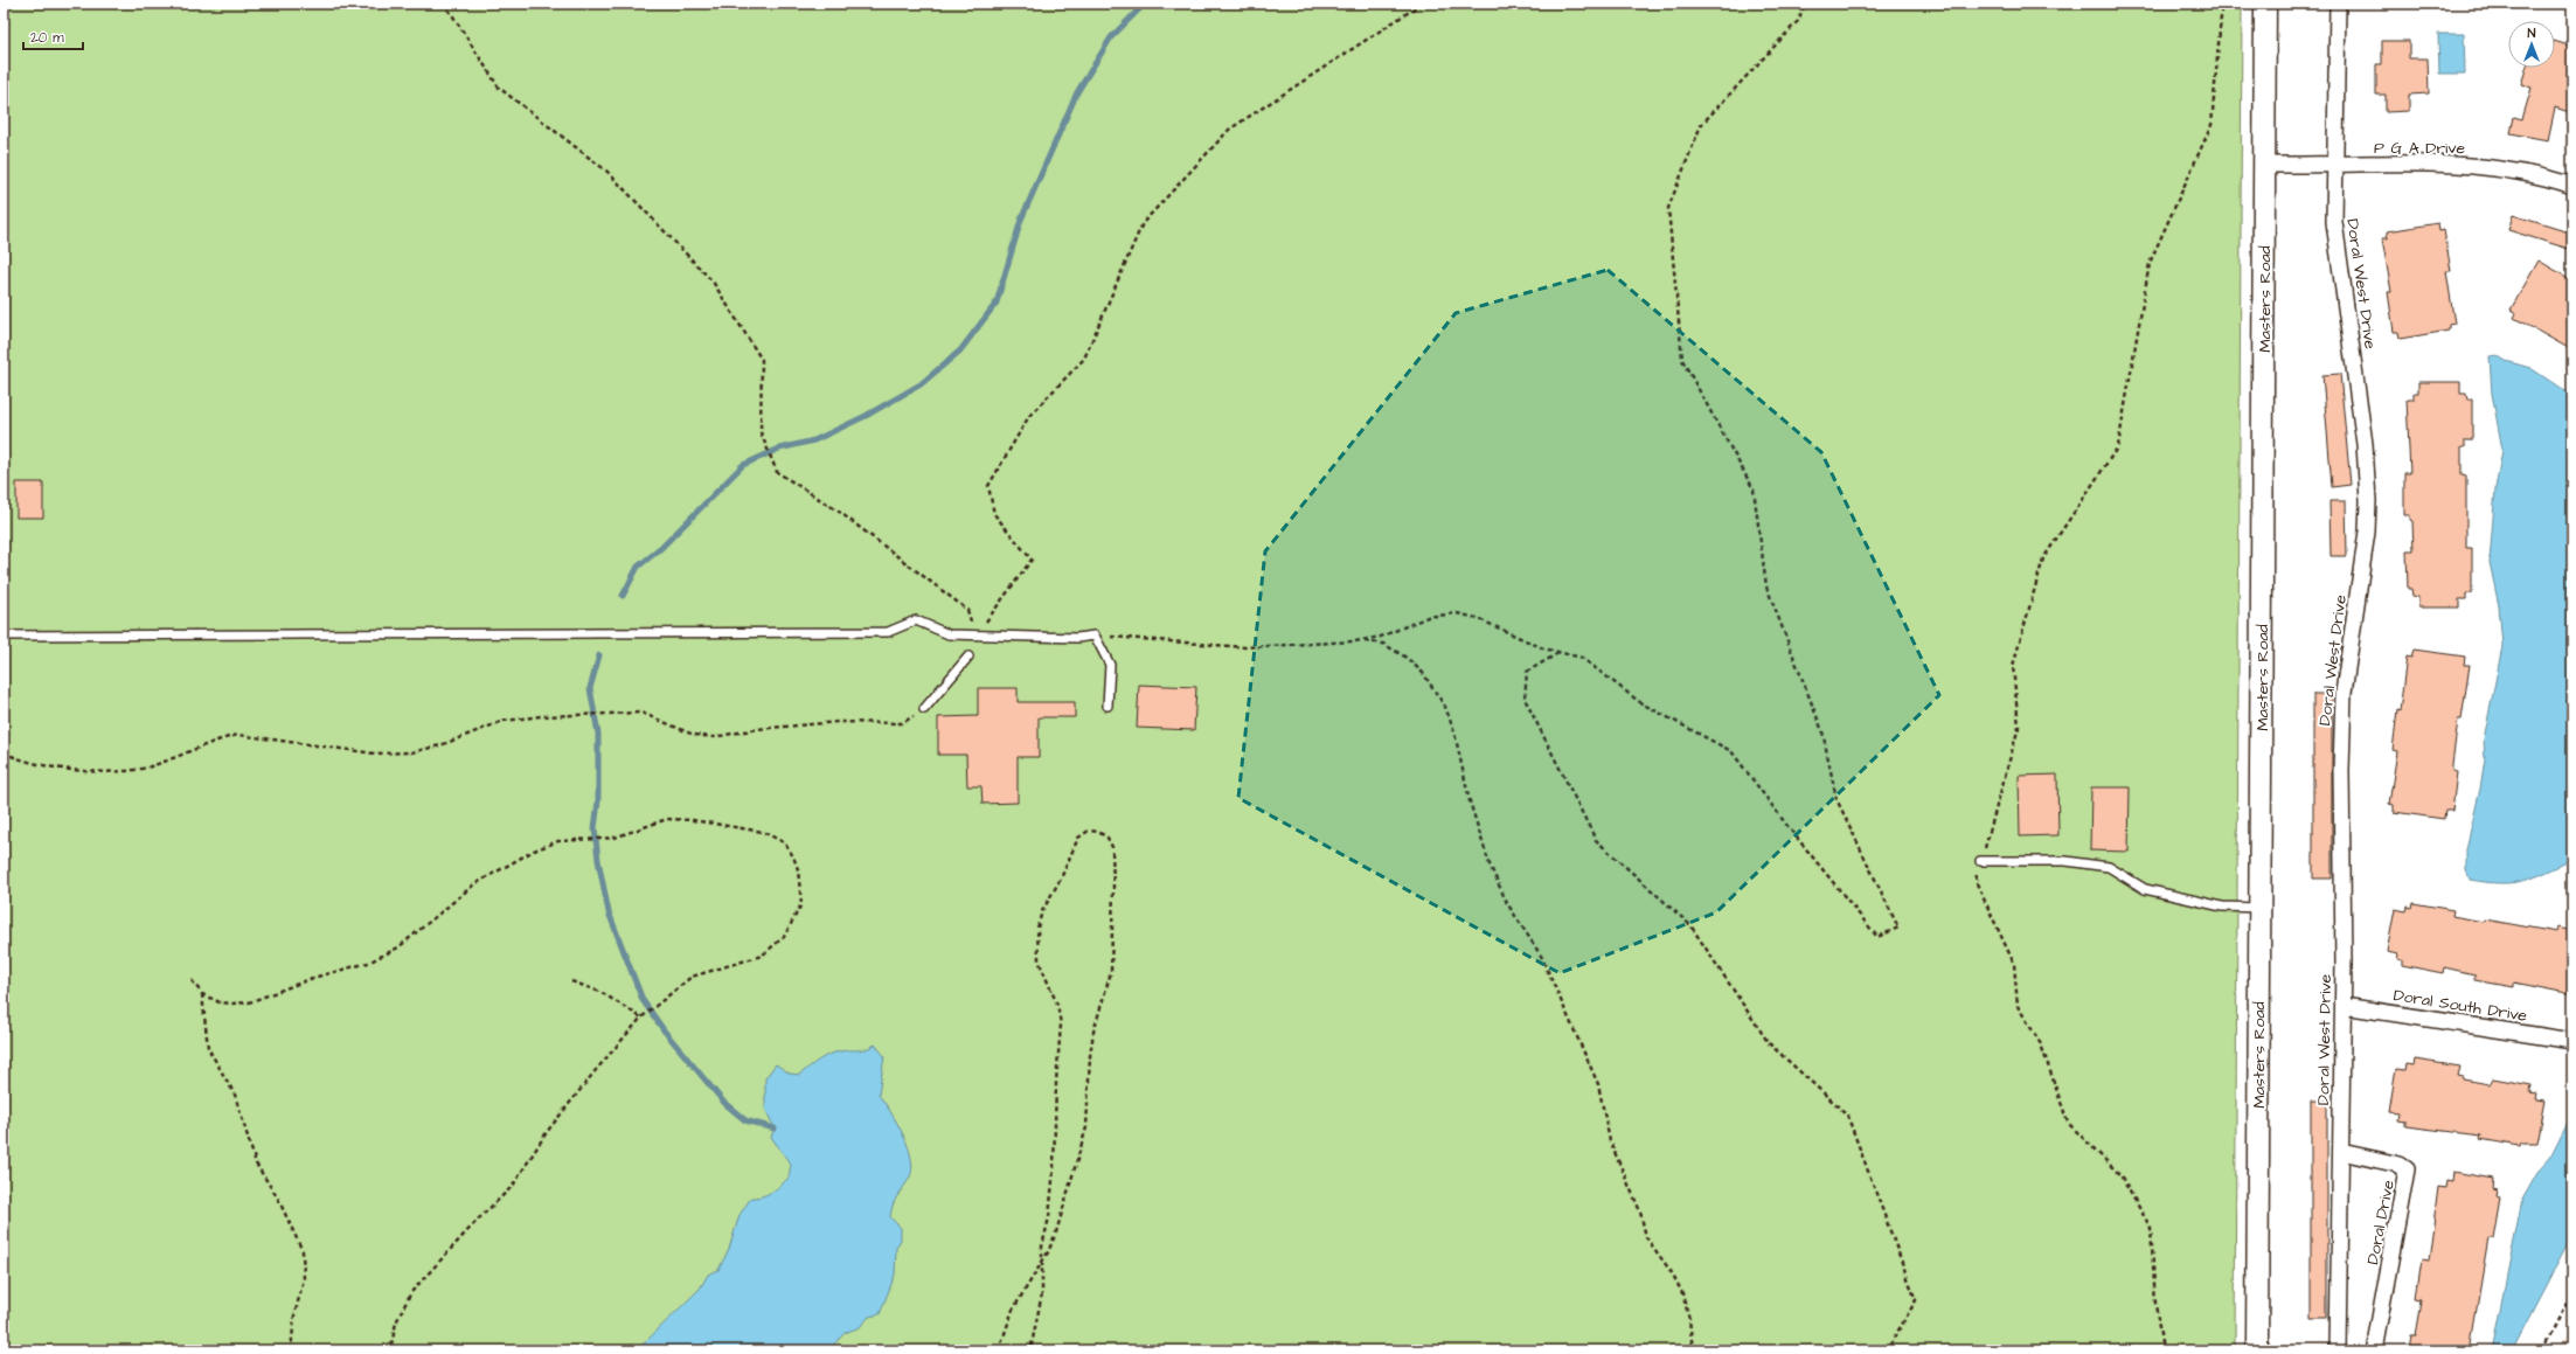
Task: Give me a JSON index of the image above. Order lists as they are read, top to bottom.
{
  "streets": {
    "street": [
      "P G A Drive",
      "Doral West Drive",
      "Masters Road",
      "Doral South Drive",
      "Doral Drive"
    ]
  },
  "crossings": [
    ["P G A Drive", "Doral West Drive"],
    ["P G A Drive", "Masters Road"],
    ["Doral West Drive", "Doral South Drive"],
    ["Doral West Drive", "Doral Drive"]
  ],
  "scale_bar": "20 m",
  "north": "top"
}
